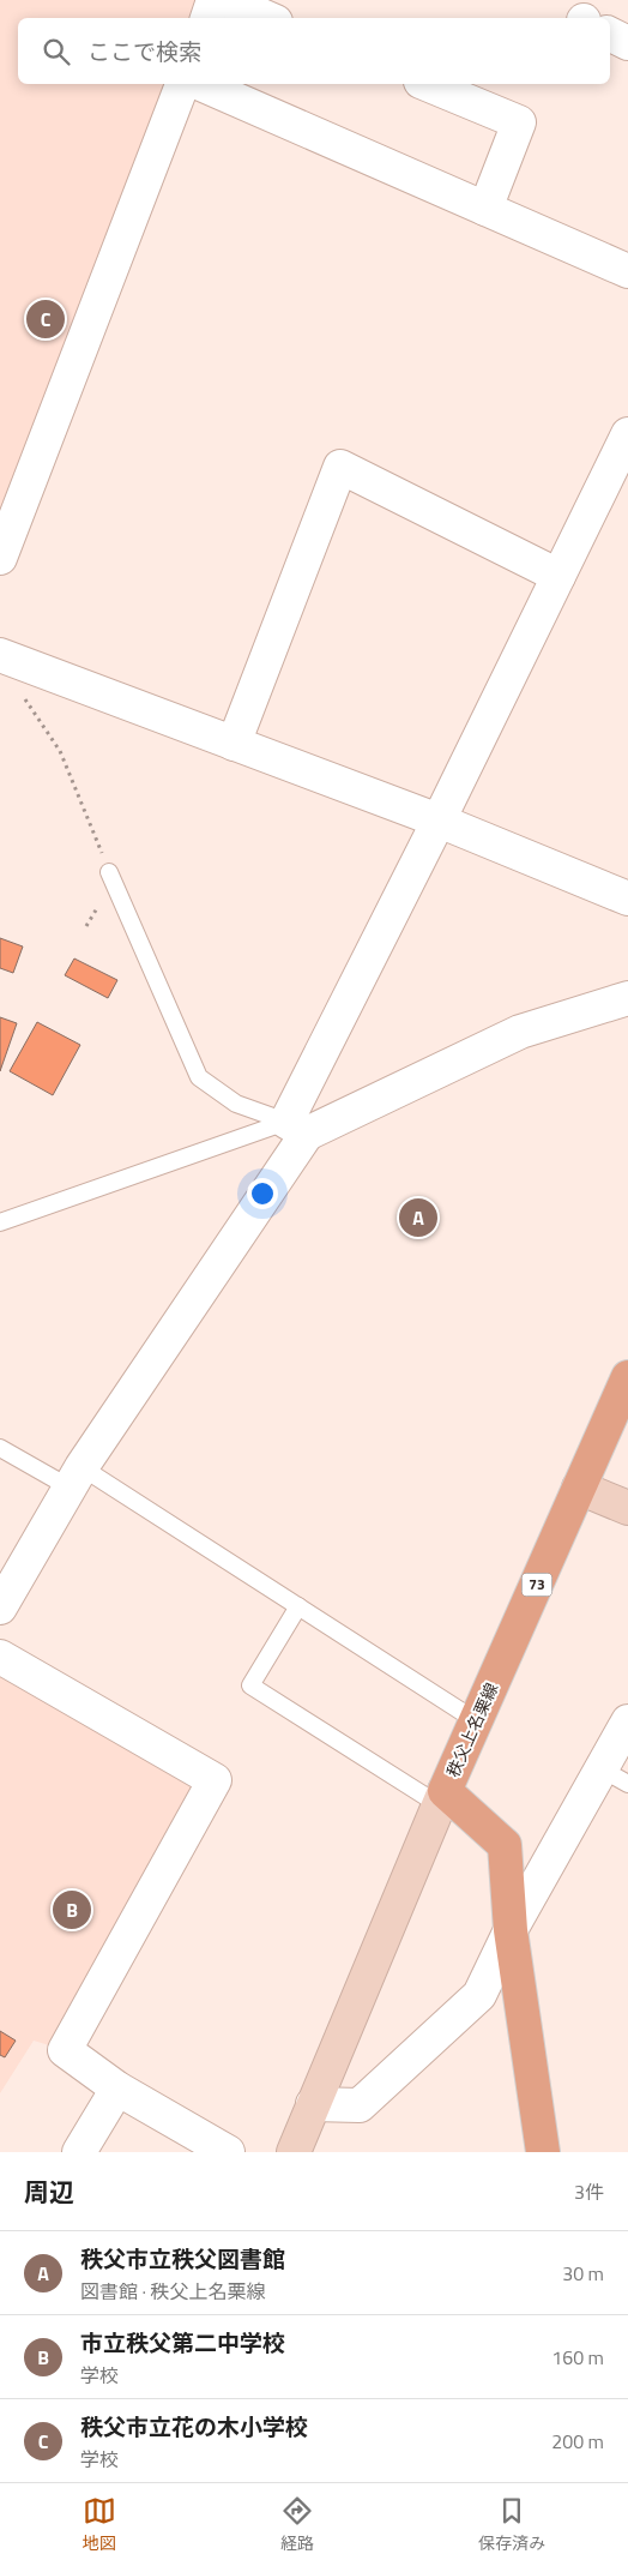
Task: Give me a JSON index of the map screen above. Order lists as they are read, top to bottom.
{
  "streets": {
    "main road": ["73", "秩父上名栗線"]
  },
  "page": {
    "search": "ここで検索",
    "pins": ["C", "A", "B"],
    "heading": ["周辺", "3件"],
    "list": [
      {
        "mark": "A",
        "name": "秩父市立秩父図書館",
        "note": "図書館 · 秩父上名栗線",
        "value": "30 m"
      },
      {
        "mark": "B",
        "name": "市立秩父第二中学校",
        "note": "学校",
        "value": "160 m"
      },
      {
        "mark": "C",
        "name": "秩父市立花の木小学校",
        "note": "学校",
        "value": "200 m"
      }
    ],
    "nav": ["地図", "経路", "保存済み"]
  }
}
